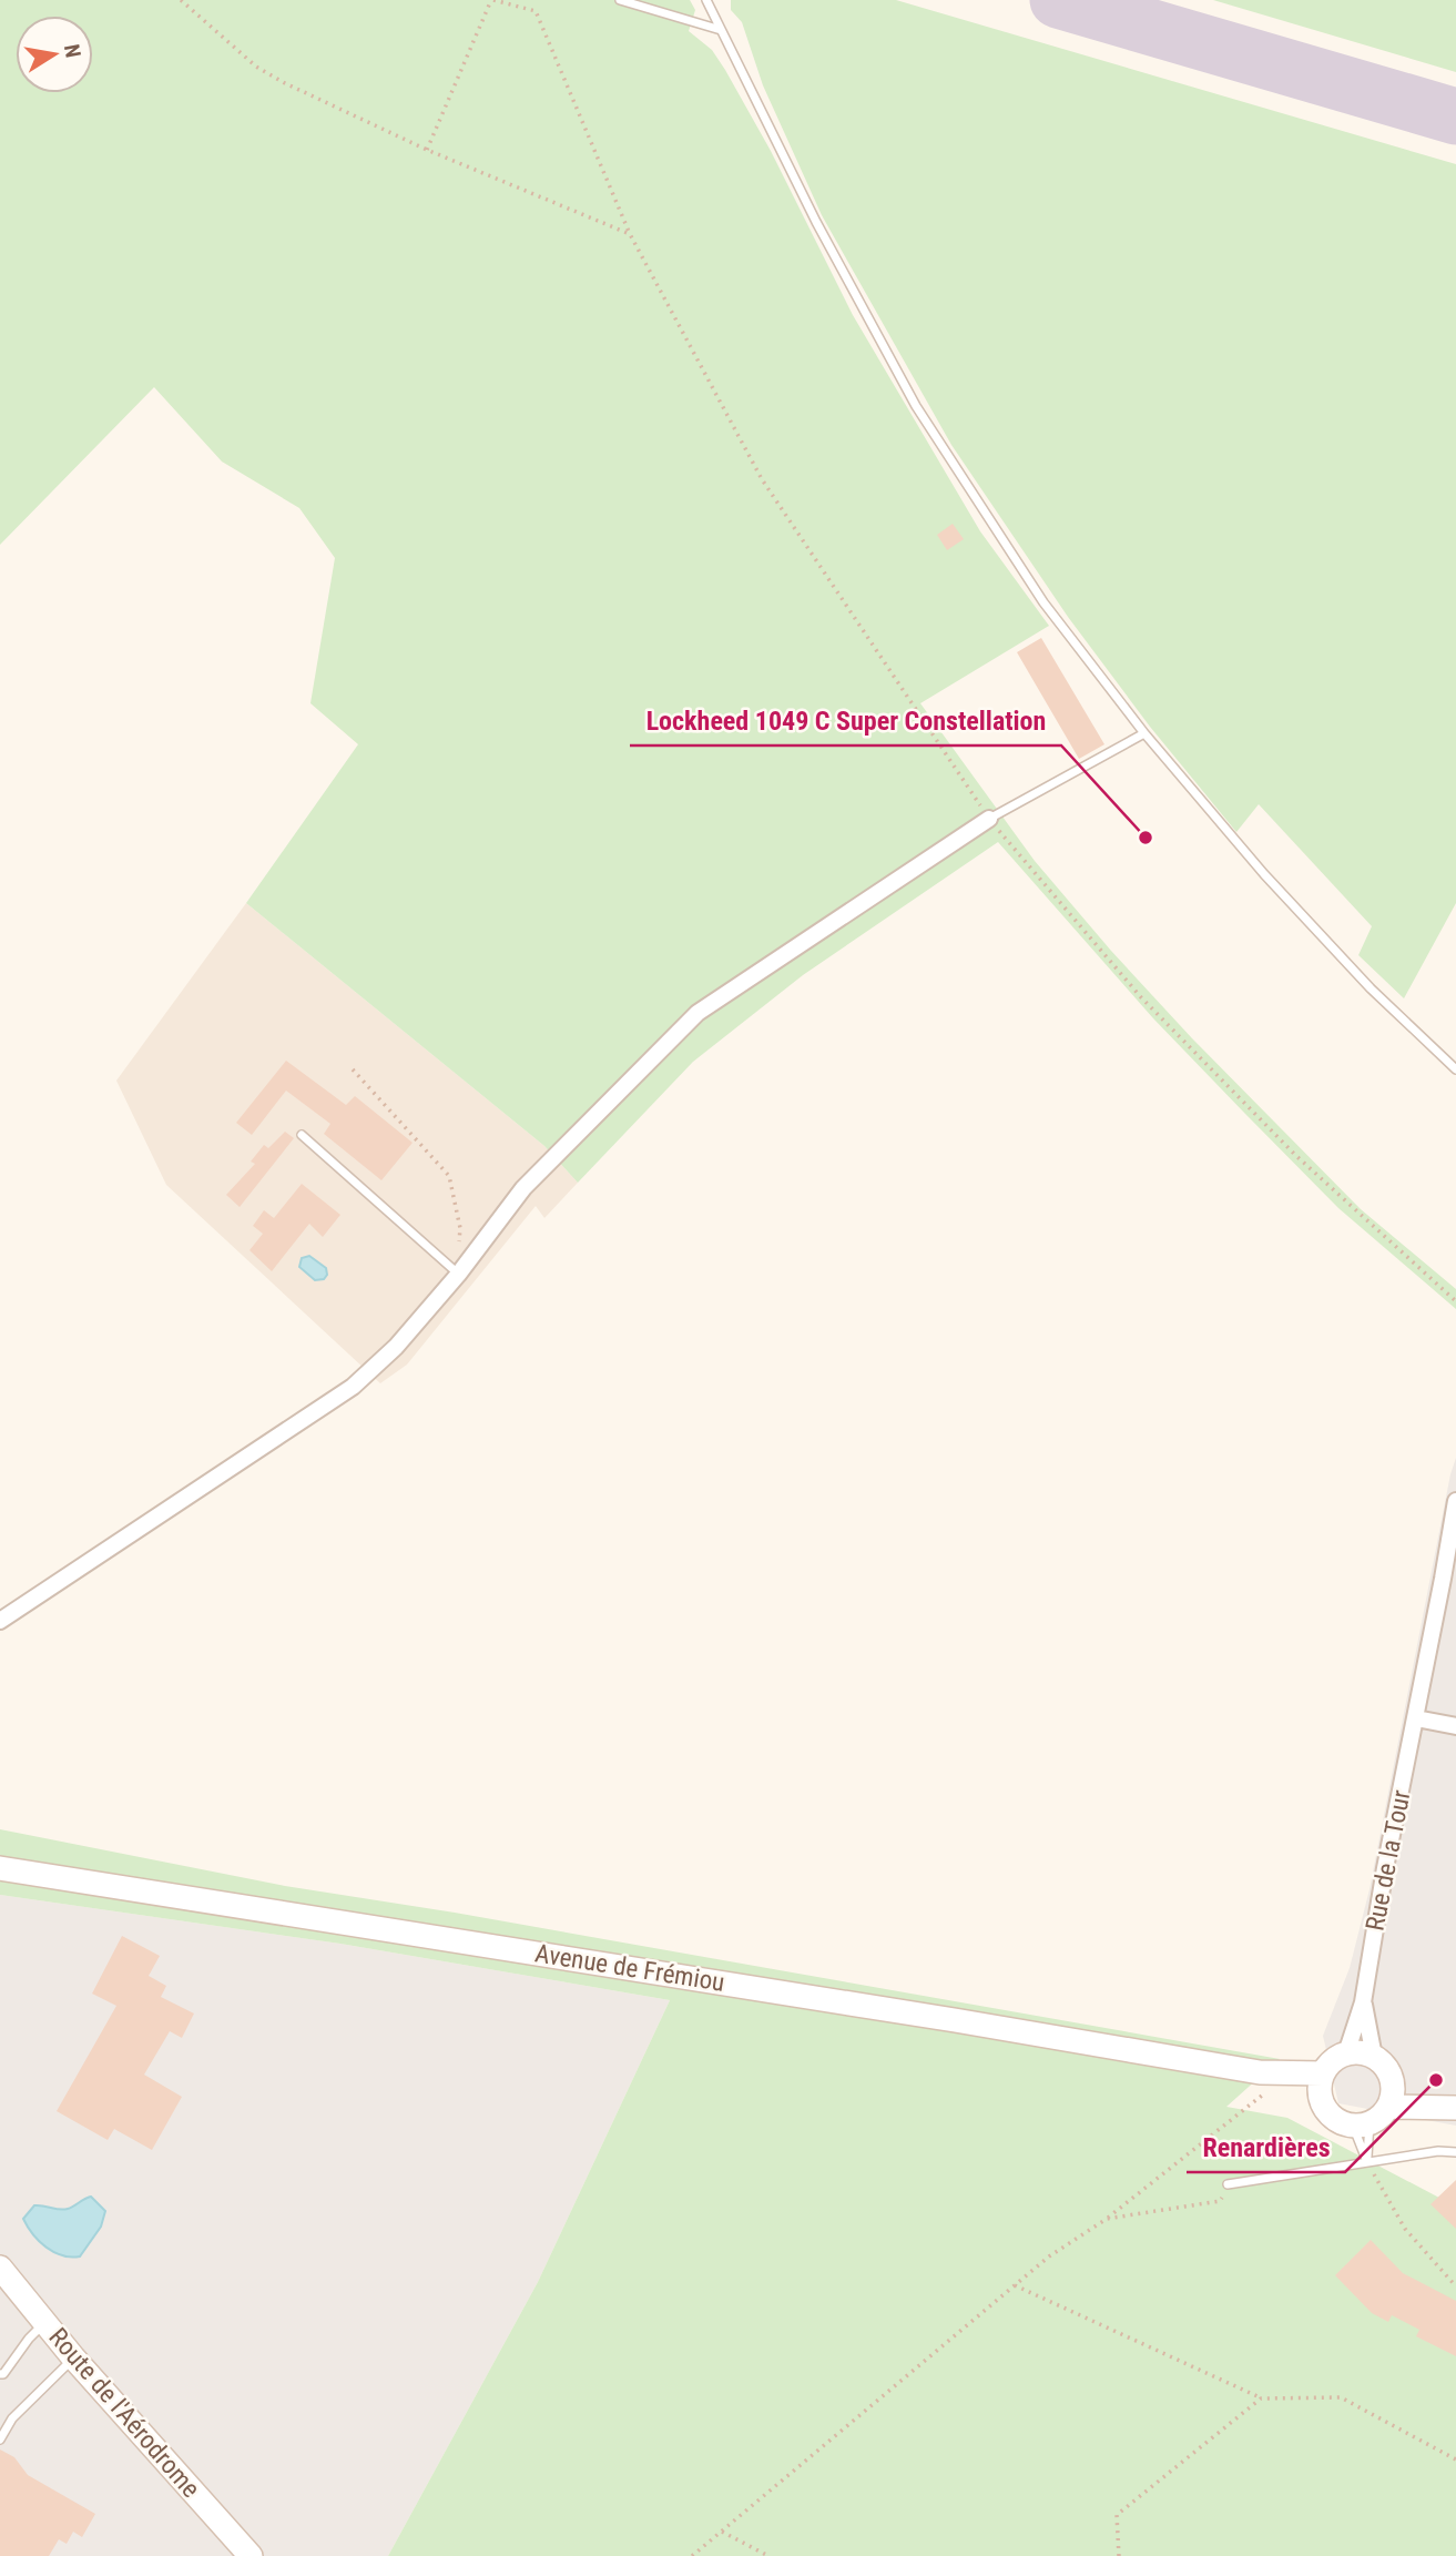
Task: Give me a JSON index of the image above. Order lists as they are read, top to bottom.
{
  "streets": {
    "main road": ["Avenue de Frémiou", "Route de l'Aérodrome"],
    "street": ["Rue de la Tour"]
  },
  "crossings": [
    ["Rue de la Tour", "Avenue de Frémiou"]
  ],
  "places": ["Lockheed 1049 C Super Constellation", "Renardières"],
  "north": "right"
}
